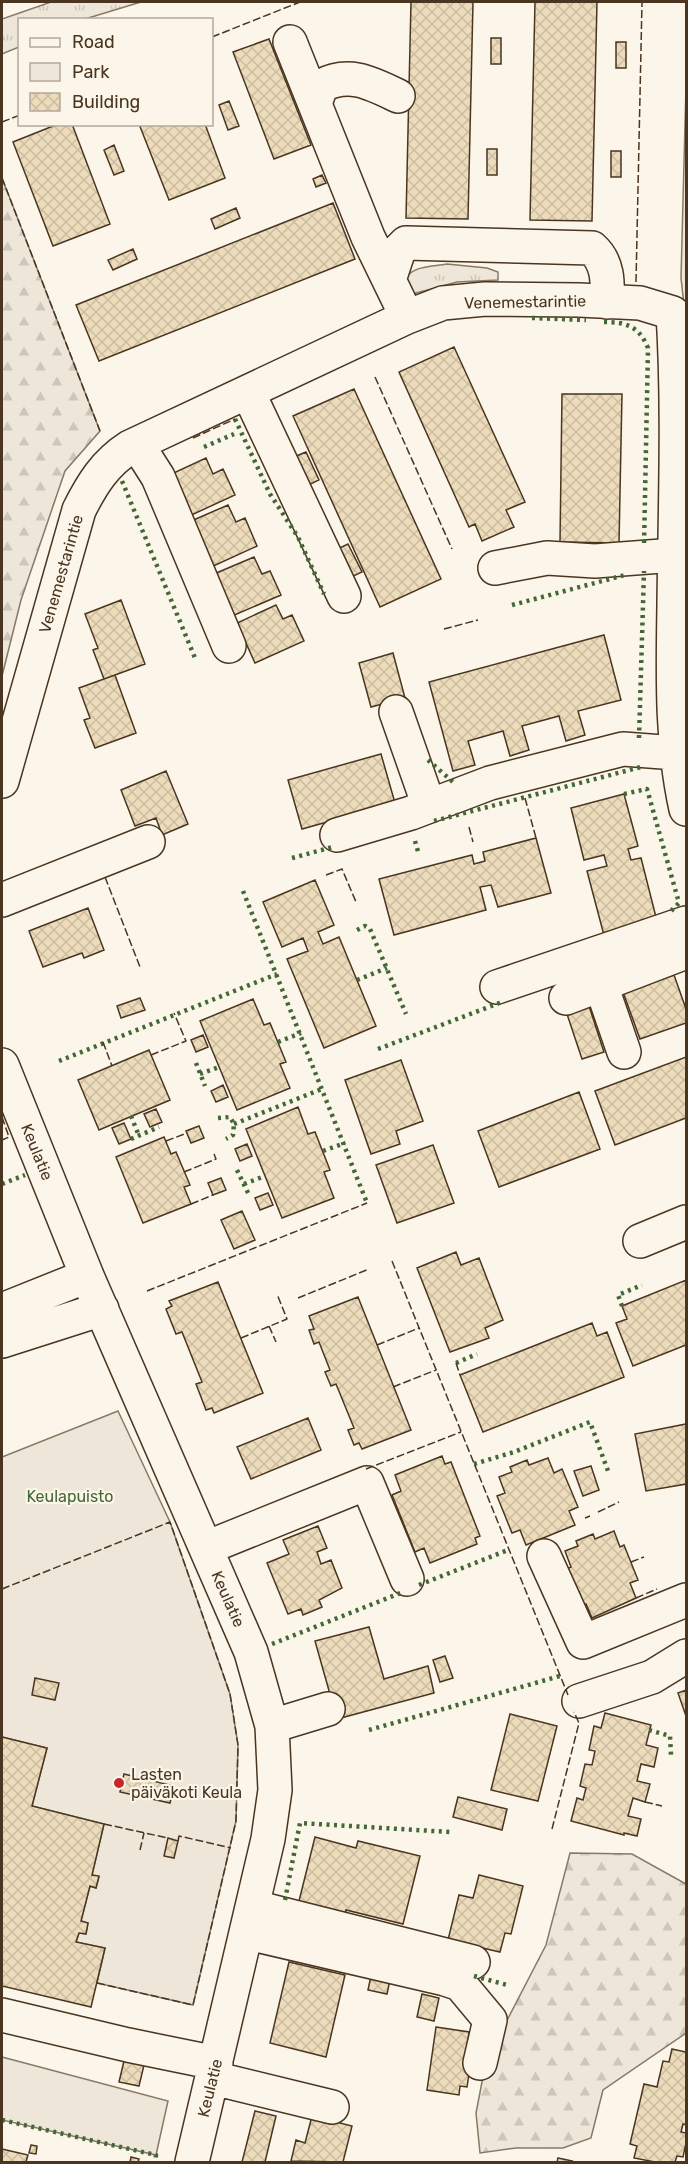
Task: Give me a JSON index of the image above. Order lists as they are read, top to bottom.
{
  "streets": {
    "street": ["Venemestarintie", "Keulatie"]
  },
  "parks": ["Keulapuisto"],
  "places": ["Lasten päiväkoti Keula"],
  "legend": ["Road", "Park", "Building"]
}
